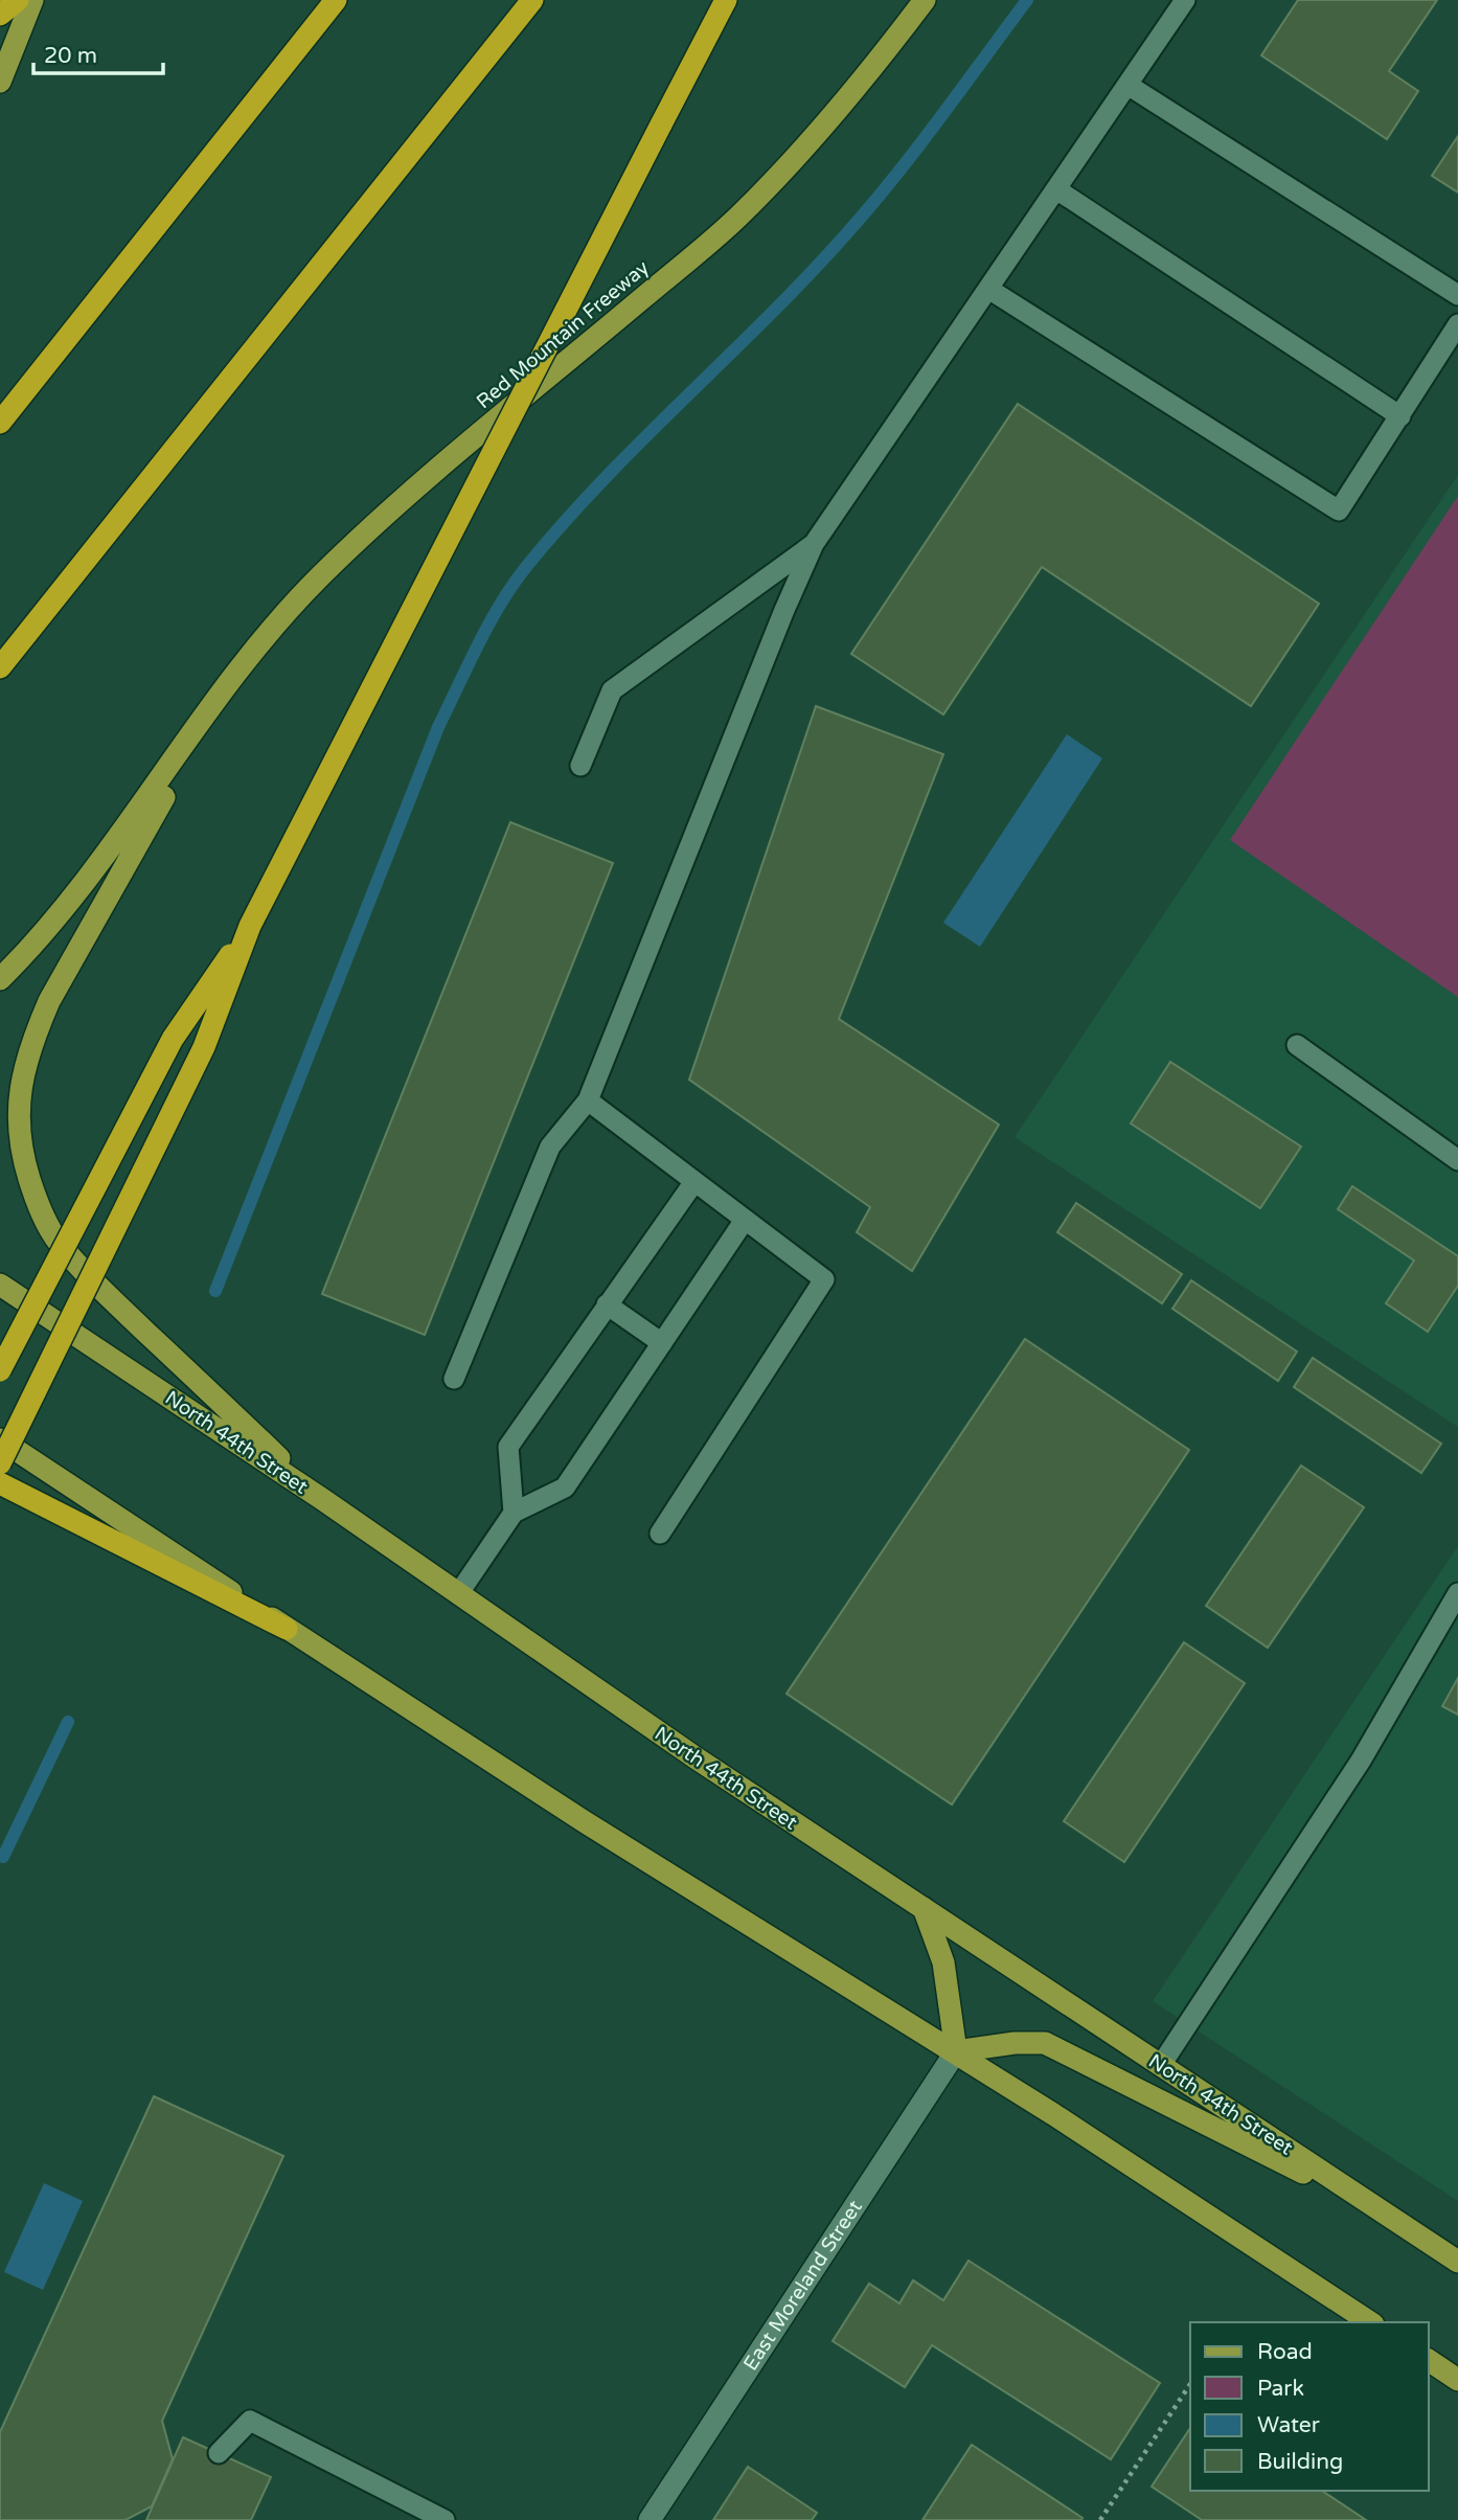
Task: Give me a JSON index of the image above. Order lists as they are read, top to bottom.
{
  "streets": {
    "main road": ["Red Mountain Freeway", "North 44th Street"],
    "street": ["East Moreland Street"]
  },
  "legend": [
    "Road",
    "Park",
    "Water",
    "Building"
  ],
  "scale_bar": "20 m"
}
